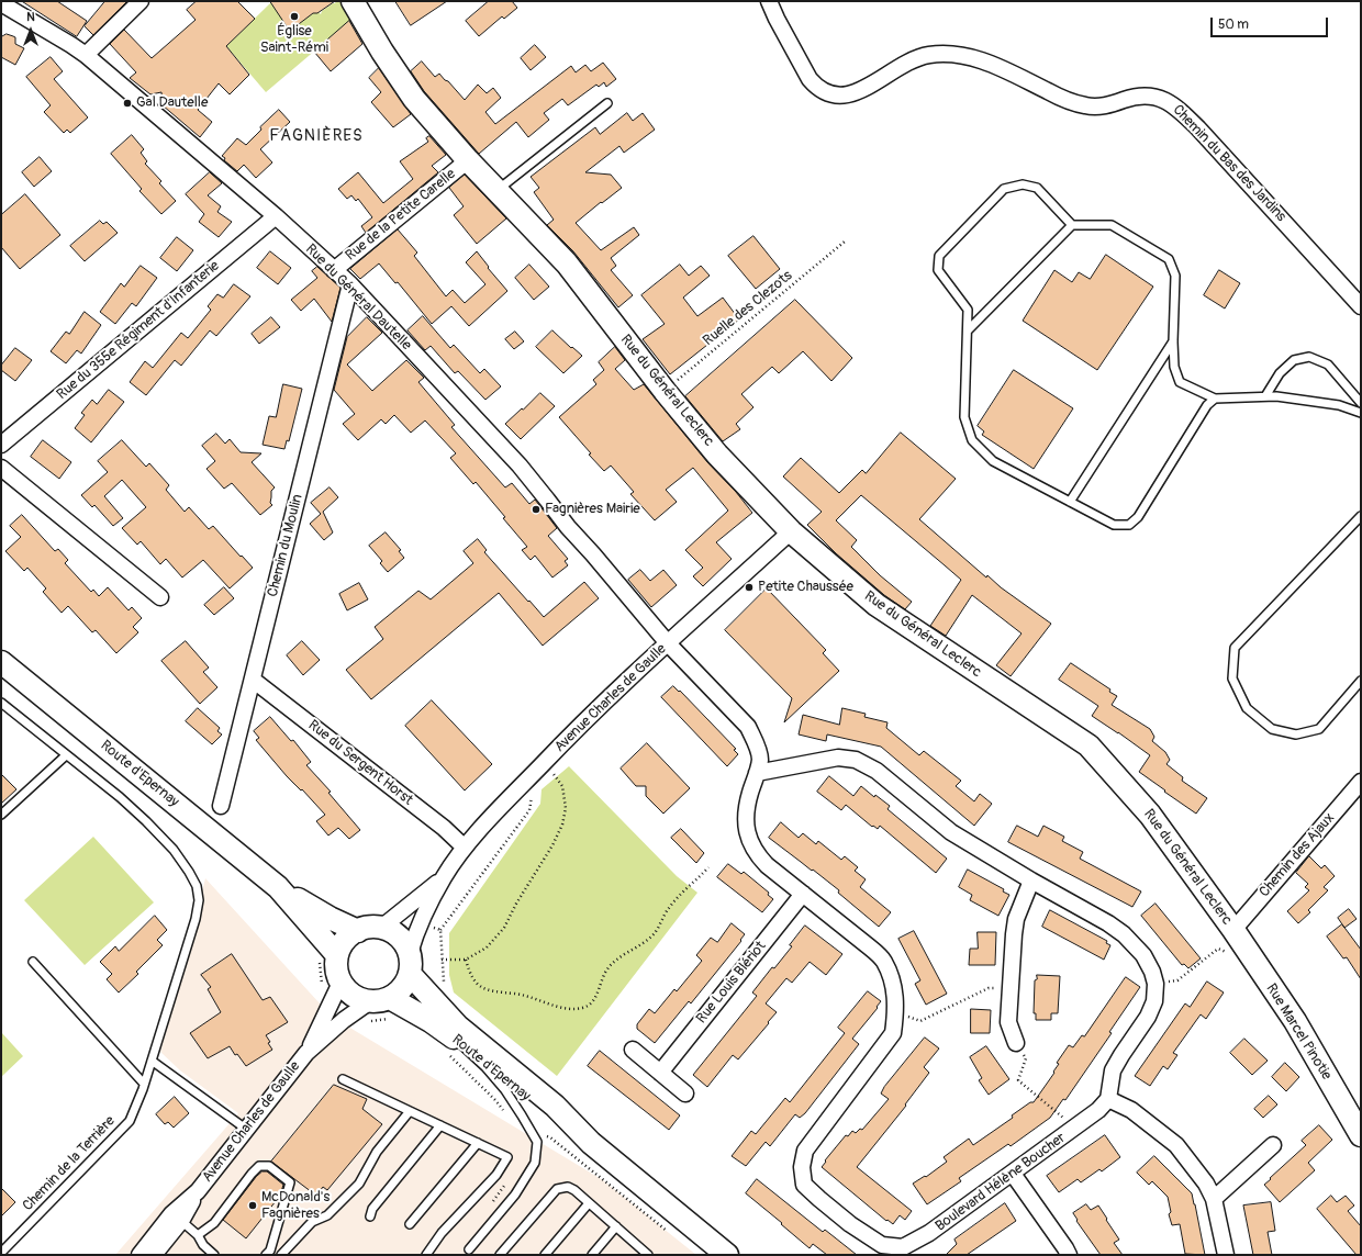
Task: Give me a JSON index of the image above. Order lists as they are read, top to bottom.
{
  "streets": {
    "street": [
      "Chemin du Bas des Jardins",
      "Rue de la Petite Carelle",
      "Rue du Général Dautelle",
      "Rue du 355e Régiment d'Infanterie",
      "Rue du Général Leclerc",
      "Chemin du Moulin",
      "Avenue Charles de Gaulle",
      "Rue du Sergent Horst",
      "Route d'Epernay",
      "Chemin des Ajaux",
      "Rue Louis Blériot",
      "Rue Marcel Pinotie",
      "Boulevard Hélène Boucher"
    ],
    "lane": ["Chemin de la Terrière"],
    "path": ["Ruelle des Clezots"]
  },
  "crossings": [
    ["Rue de la Petite Carelle", "Rue du Général Dautelle"],
    ["Rue de la Petite Carelle", "Rue du Général Leclerc"],
    ["Rue du Général Dautelle", "Rue du 355e Régiment d'Infanterie"],
    ["Rue du Général Dautelle", "Chemin du Moulin"],
    ["Rue du Général Dautelle", "Avenue Charles de Gaulle"],
    ["Rue du Général Dautelle", "Boulevard Hélène Boucher"],
    ["Ruelle des Clezots", "Rue du Général Leclerc"],
    ["Rue du Général Leclerc", "Avenue Charles de Gaulle"],
    ["Rue du Général Leclerc", "Chemin des Ajaux"],
    ["Rue du Général Leclerc", "Rue Marcel Pinotie"],
    ["Chemin du Moulin", "Rue du Sergent Horst"],
    ["Avenue Charles de Gaulle", "Rue du Sergent Horst"],
    ["Avenue Charles de Gaulle", "Route d'Epernay"],
    ["Avenue Charles de Gaulle", "Boulevard Hélène Boucher"],
    ["Chemin des Ajaux", "Rue Marcel Pinotie"],
    ["Rue Louis Blériot", "Boulevard Hélène Boucher"]
  ],
  "districts": ["FAGNIÈRES"],
  "places": [
    "Église Saint-Rémi",
    "Gal Dautelle",
    "Fagnières Mairie",
    "Petite Chaussée",
    "McDonald's Fagnières"
  ],
  "scale_bar": "50 m",
  "north": "top"
}
